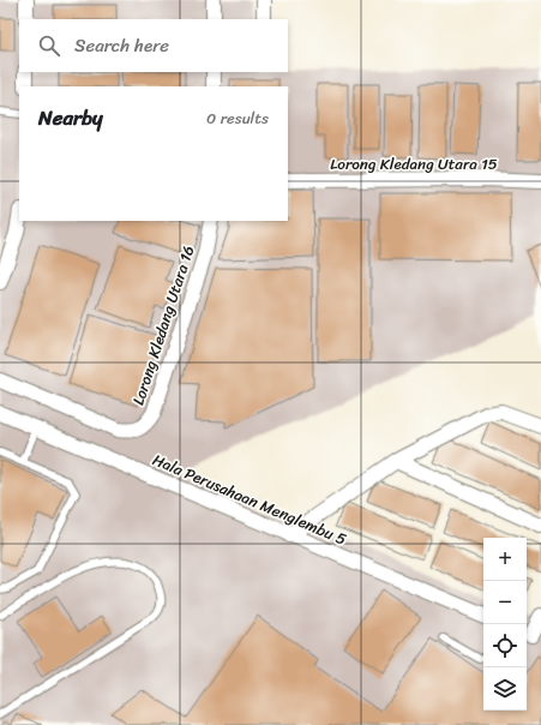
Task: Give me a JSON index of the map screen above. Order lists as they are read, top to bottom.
{
  "streets": {
    "street": ["Lorong Kledang Utara 15", "Lorong Kledang Utara 16", "Hala Perusahaan Menglembu 5"]
  },
  "page": {
    "search": "Search here",
    "heading": ["Nearby", "0 results"],
    "map_buttons": ["+", "−"]
  }
}
